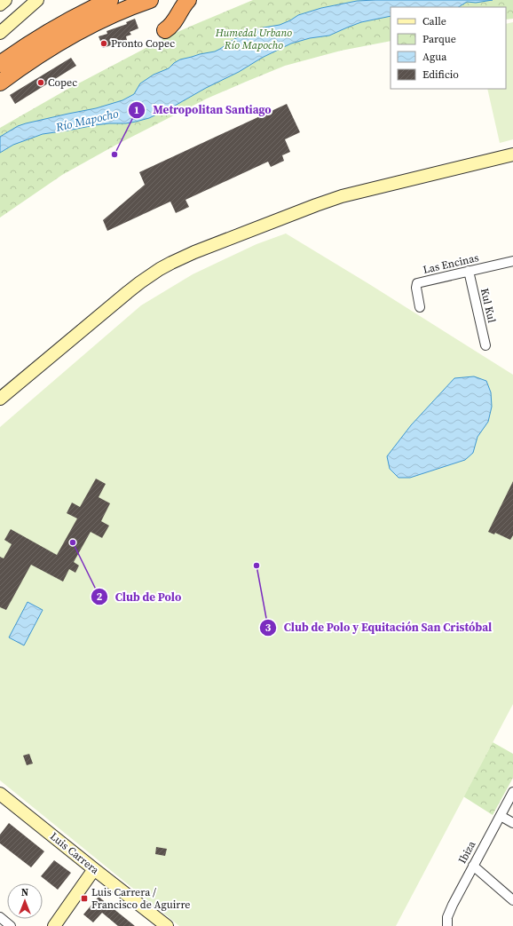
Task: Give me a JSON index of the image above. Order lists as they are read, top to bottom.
{
  "streets": {
    "main road": ["Luis Carrera"],
    "street": ["Las Encinas", "Kul Kul", "Ibiza"]
  },
  "crossings": [
    ["Las Encinas", "Kul Kul"]
  ],
  "water": ["Río Mapocho"],
  "parks": ["Humedal Urbano Río Mapocho"],
  "places": {
    "other": [
      "Pronto Copec",
      "Copec",
      "Metropolitan Santiago",
      "Club de Polo",
      "Club de Polo y Equitación San Cristóbal"
    ],
    "transit": ["Luis Carrera / Francisco de Aguirre"]
  },
  "legend": [
    "Calle",
    "Parque",
    "Agua",
    "Edificio"
  ],
  "north": "top"
}
